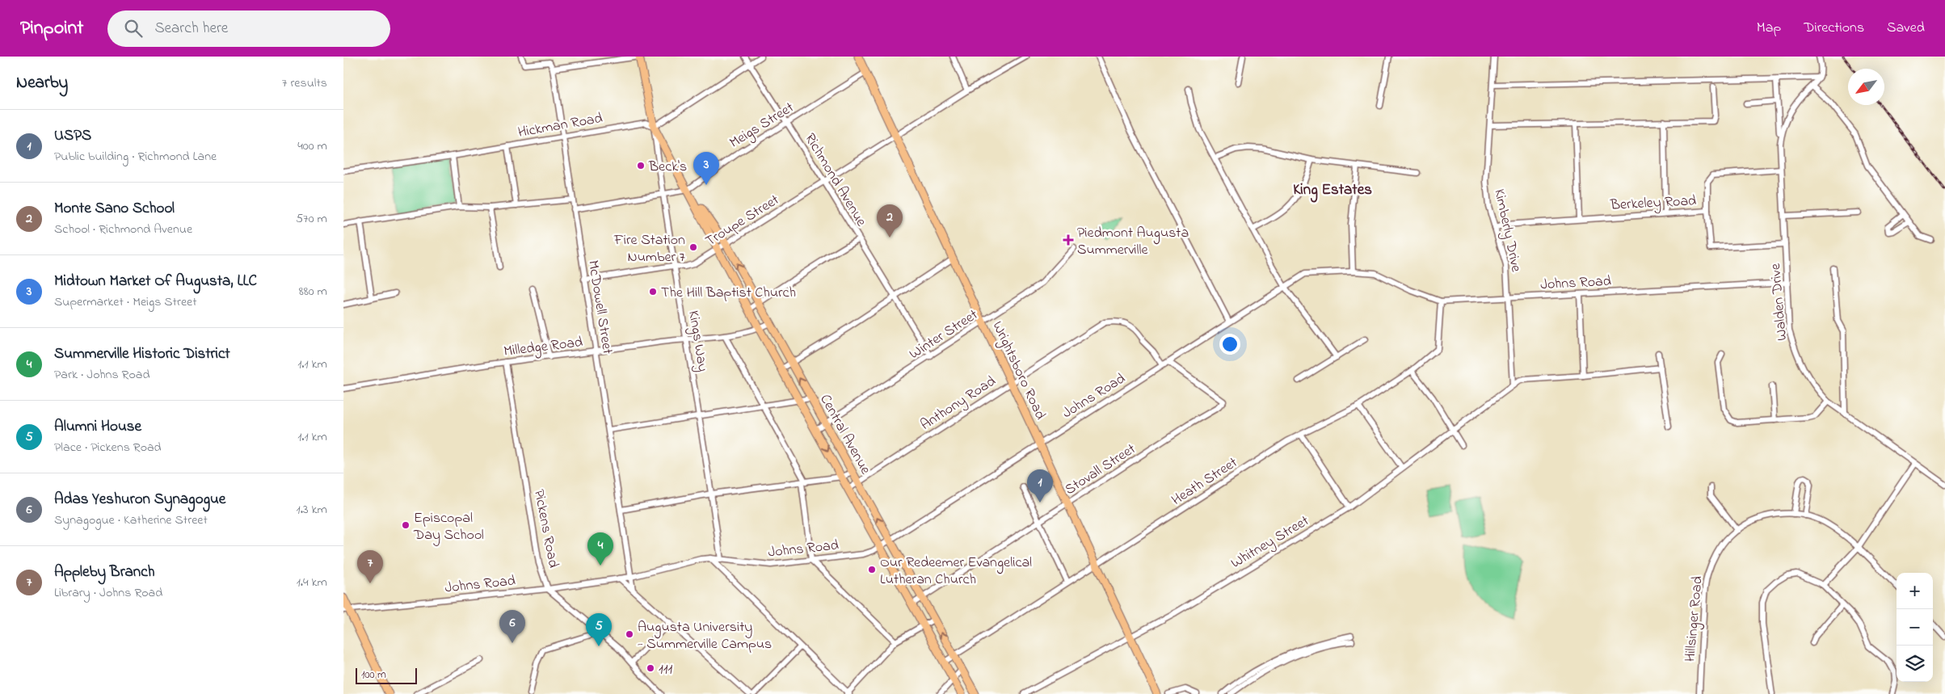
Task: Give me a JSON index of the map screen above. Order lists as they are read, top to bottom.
{
  "streets": {
    "main road": ["Wrightsboro Road", "Central Avenue"],
    "street": [
      "Hickman Road",
      "Meigs Street",
      "Richmond Avenue",
      "Berkeley Road",
      "Troupe Street",
      "Kimberly Drive",
      "Johns Road",
      "Walden Drive",
      "McDowell Street",
      "Winter Street",
      "Kings Way",
      "Milledge Road",
      "Anthony Road",
      "Stovall Street",
      "Heath Street",
      "Pickens Road",
      "Whitney Street",
      "Hillsinger Road"
    ]
  },
  "crossings": [
    ["Hickman Road", "McDowell Street"],
    ["Hickman Road", "Kings Way"],
    ["Hickman Road", "Central Avenue"],
    ["Meigs Street", "Richmond Avenue"],
    ["Meigs Street", "McDowell Street"],
    ["Meigs Street", "Kings Way"],
    ["Meigs Street", "Wrightsboro Road"],
    ["Meigs Street", "Central Avenue"],
    ["Richmond Avenue", "Troupe Street"],
    ["Richmond Avenue", "Winter Street"],
    ["Berkeley Road", "Kimberly Drive"],
    ["Berkeley Road", "Walden Drive"],
    ["Troupe Street", "McDowell Street"],
    ["Troupe Street", "Kings Way"],
    ["Troupe Street", "Wrightsboro Road"],
    ["Troupe Street", "Central Avenue"],
    ["Kimberly Drive", "Johns Road"],
    ["Kimberly Drive", "Whitney Street"],
    ["Johns Road", "Walden Drive"],
    ["Johns Road", "McDowell Street"],
    ["Johns Road", "Kings Way"],
    ["Johns Road", "Wrightsboro Road"],
    ["Johns Road", "Anthony Road"],
    ["Johns Road", "Central Avenue"],
    ["Johns Road", "Stovall Street"],
    ["Johns Road", "Heath Street"],
    ["Johns Road", "Pickens Road"],
    ["McDowell Street", "Milledge Road"],
    ["Winter Street", "Wrightsboro Road"],
    ["Winter Street", "Central Avenue"],
    ["Kings Way", "Milledge Road"],
    ["Kings Way", "Central Avenue"],
    ["Milledge Road", "Central Avenue"],
    ["Milledge Road", "Pickens Road"],
    ["Wrightsboro Road", "Anthony Road"],
    ["Wrightsboro Road", "Stovall Street"],
    ["Wrightsboro Road", "Heath Street"],
    ["Wrightsboro Road", "Whitney Street"],
    ["Anthony Road", "Central Avenue"],
    ["Anthony Road", "Stovall Street"],
    ["Central Avenue", "Stovall Street"],
    ["Central Avenue", "Heath Street"]
  ],
  "districts": ["King Estates"],
  "places": {
    "other": [
      "Beck's",
      "Fire Station Number 7",
      "The Hill Baptist Church",
      "Episcopal Day School",
      "Our Redeemer Evangelical Lutheran Church",
      "Augusta University - Summerville Campus",
      "111"
    ],
    "health": ["Piedmont Augusta Summerville"]
  },
  "scale_bar": "100 m",
  "north": "bottom left",
  "page": {
    "header": "Pinpoint",
    "search": "Search here",
    "nav": ["Map", "Directions", "Saved"],
    "heading": ["Nearby", "7 results"],
    "list": [
      {
        "mark": "1",
        "name": "USPS",
        "note": "Public building · Richmond Lane",
        "value": "400 m"
      },
      {
        "mark": "2",
        "name": "Monte Sano School",
        "note": "School · Richmond Avenue",
        "value": "570 m"
      },
      {
        "mark": "3",
        "name": "Midtown Market Of Augusta, LLC",
        "note": "Supermarket · Meigs Street",
        "value": "880 m"
      },
      {
        "mark": "4",
        "name": "Summerville Historic District",
        "note": "Park · Johns Road",
        "value": "1.1 km"
      },
      {
        "mark": "5",
        "name": "Alumni House",
        "note": "Place · Pickens Road",
        "value": "1.1 km"
      },
      {
        "mark": "6",
        "name": "Adas Yeshuron Synagogue",
        "note": "Synagogue · Katherine Street",
        "value": "1.3 km"
      },
      {
        "mark": "7",
        "name": "Appleby Branch",
        "note": "Library · Johns Road",
        "value": "1.4 km"
      }
    ],
    "pins": [
      "3",
      "2",
      "1",
      "4",
      "7",
      "6",
      "5"
    ],
    "map_buttons": ["+", "−"],
    "scale": "100 m"
  }
}
